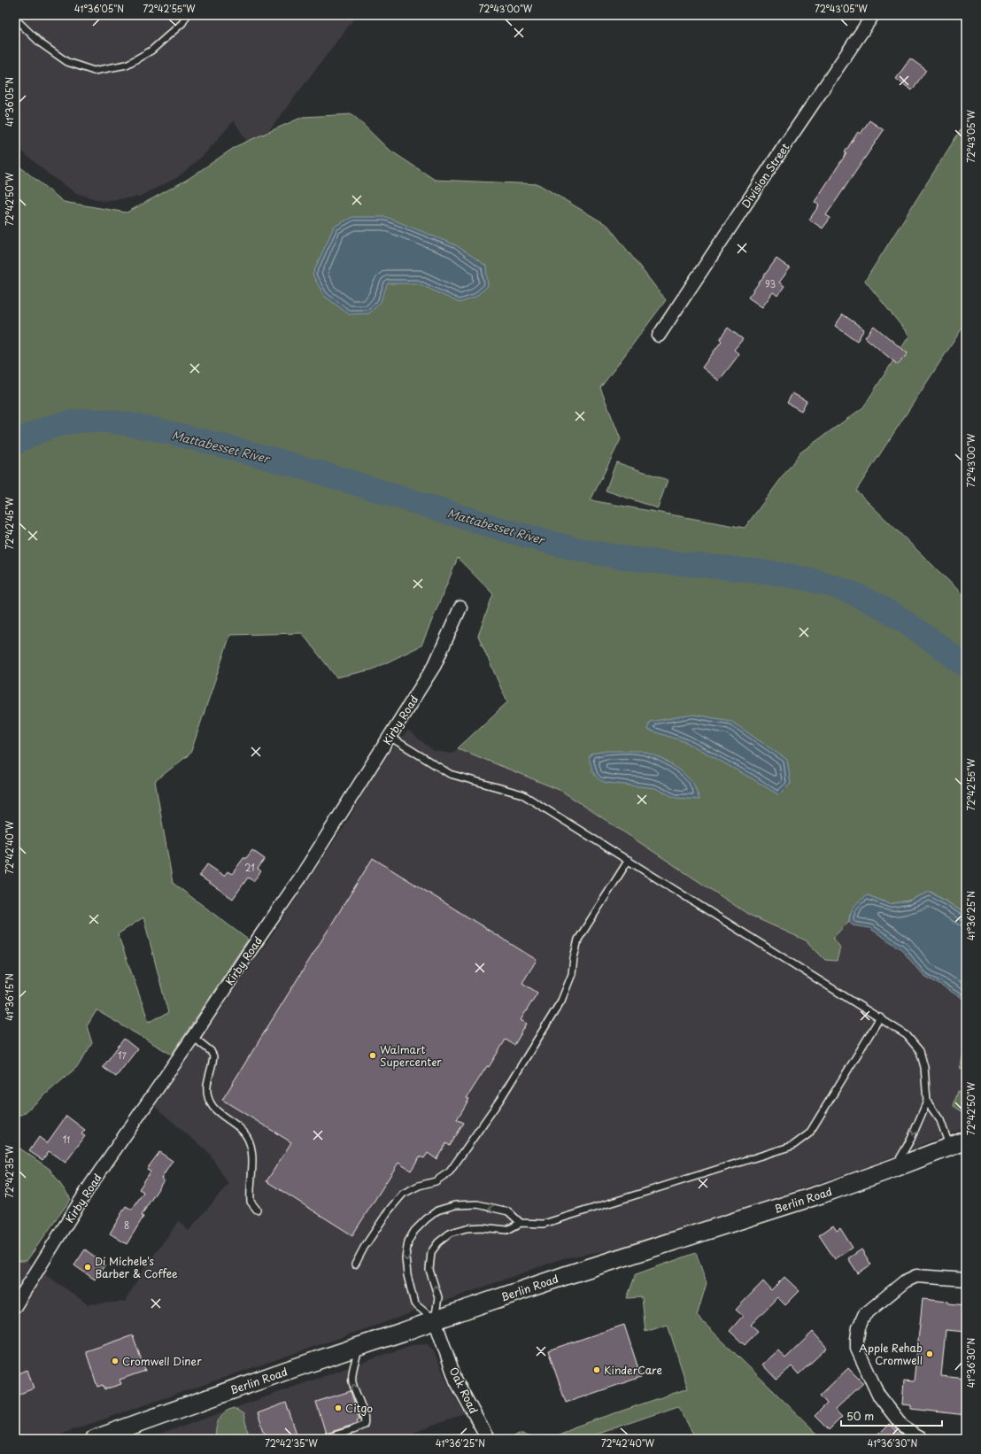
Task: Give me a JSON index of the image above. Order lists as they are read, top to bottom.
{
  "streets": {
    "main road": ["Berlin Road"],
    "street": ["Division Street", "Kirby Road", "Oak Road"]
  },
  "crossings": [
    ["Berlin Road", "Oak Road"]
  ],
  "water": ["Mattabesset River"],
  "places": [
    "Walmart Supercenter",
    "Di Michele's Barber & Coffee",
    "Apple Rehab Cromwell",
    "Cromwell Diner",
    "KinderCare",
    "Citgo"
  ],
  "house_numbers": [
    "93",
    "21",
    "17",
    "11",
    "8"
  ],
  "scale_bar": "50 m",
  "coordinates": [
    "41°36'05\"N",
    "72°42'55\"W",
    "72°43'00\"W",
    "72°43'05\"W",
    "72°42'50\"W",
    "72°42'45\"W",
    "72°42'40\"W",
    "41°36'25\"N",
    "41°36'15\"N",
    "72°42'35\"W",
    "41°36'30\"N"
  ]
}
